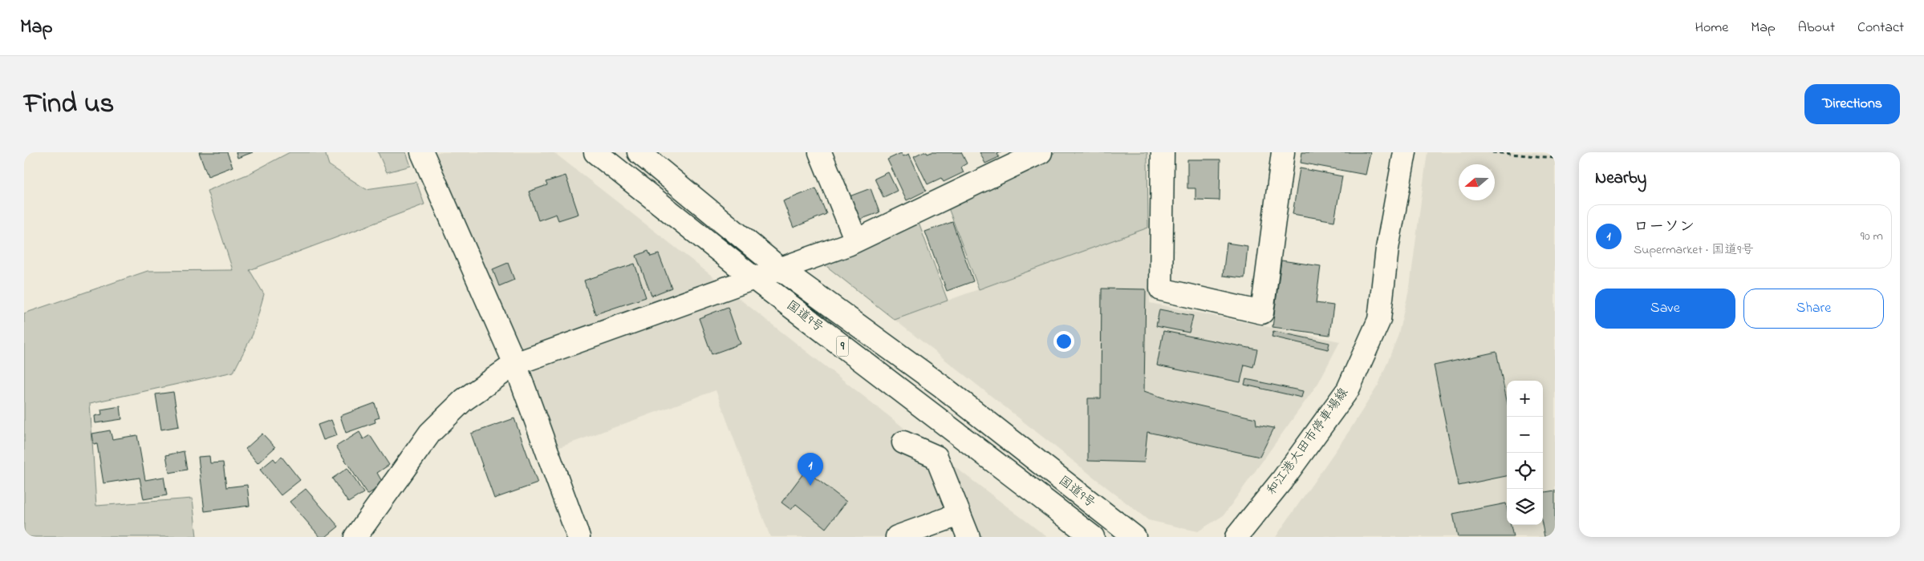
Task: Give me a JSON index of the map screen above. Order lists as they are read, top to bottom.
{
  "streets": {
    "main road": ["国道9号", "9", "和江港大田市停車場線"]
  },
  "north": "left",
  "page": {
    "header": "Map",
    "nav": [
      "Home",
      "Map",
      "About",
      "Contact"
    ],
    "title": "Find us",
    "buttons": [
      "Directions",
      ["Save", "Share"]
    ],
    "heading": "Nearby",
    "list": [
      {
        "mark": "1",
        "name": "ローソン",
        "note": "Supermarket · 国道9号",
        "value": "90 m"
      }
    ],
    "map_buttons": ["+", "−"],
    "pins": "1"
  }
}
